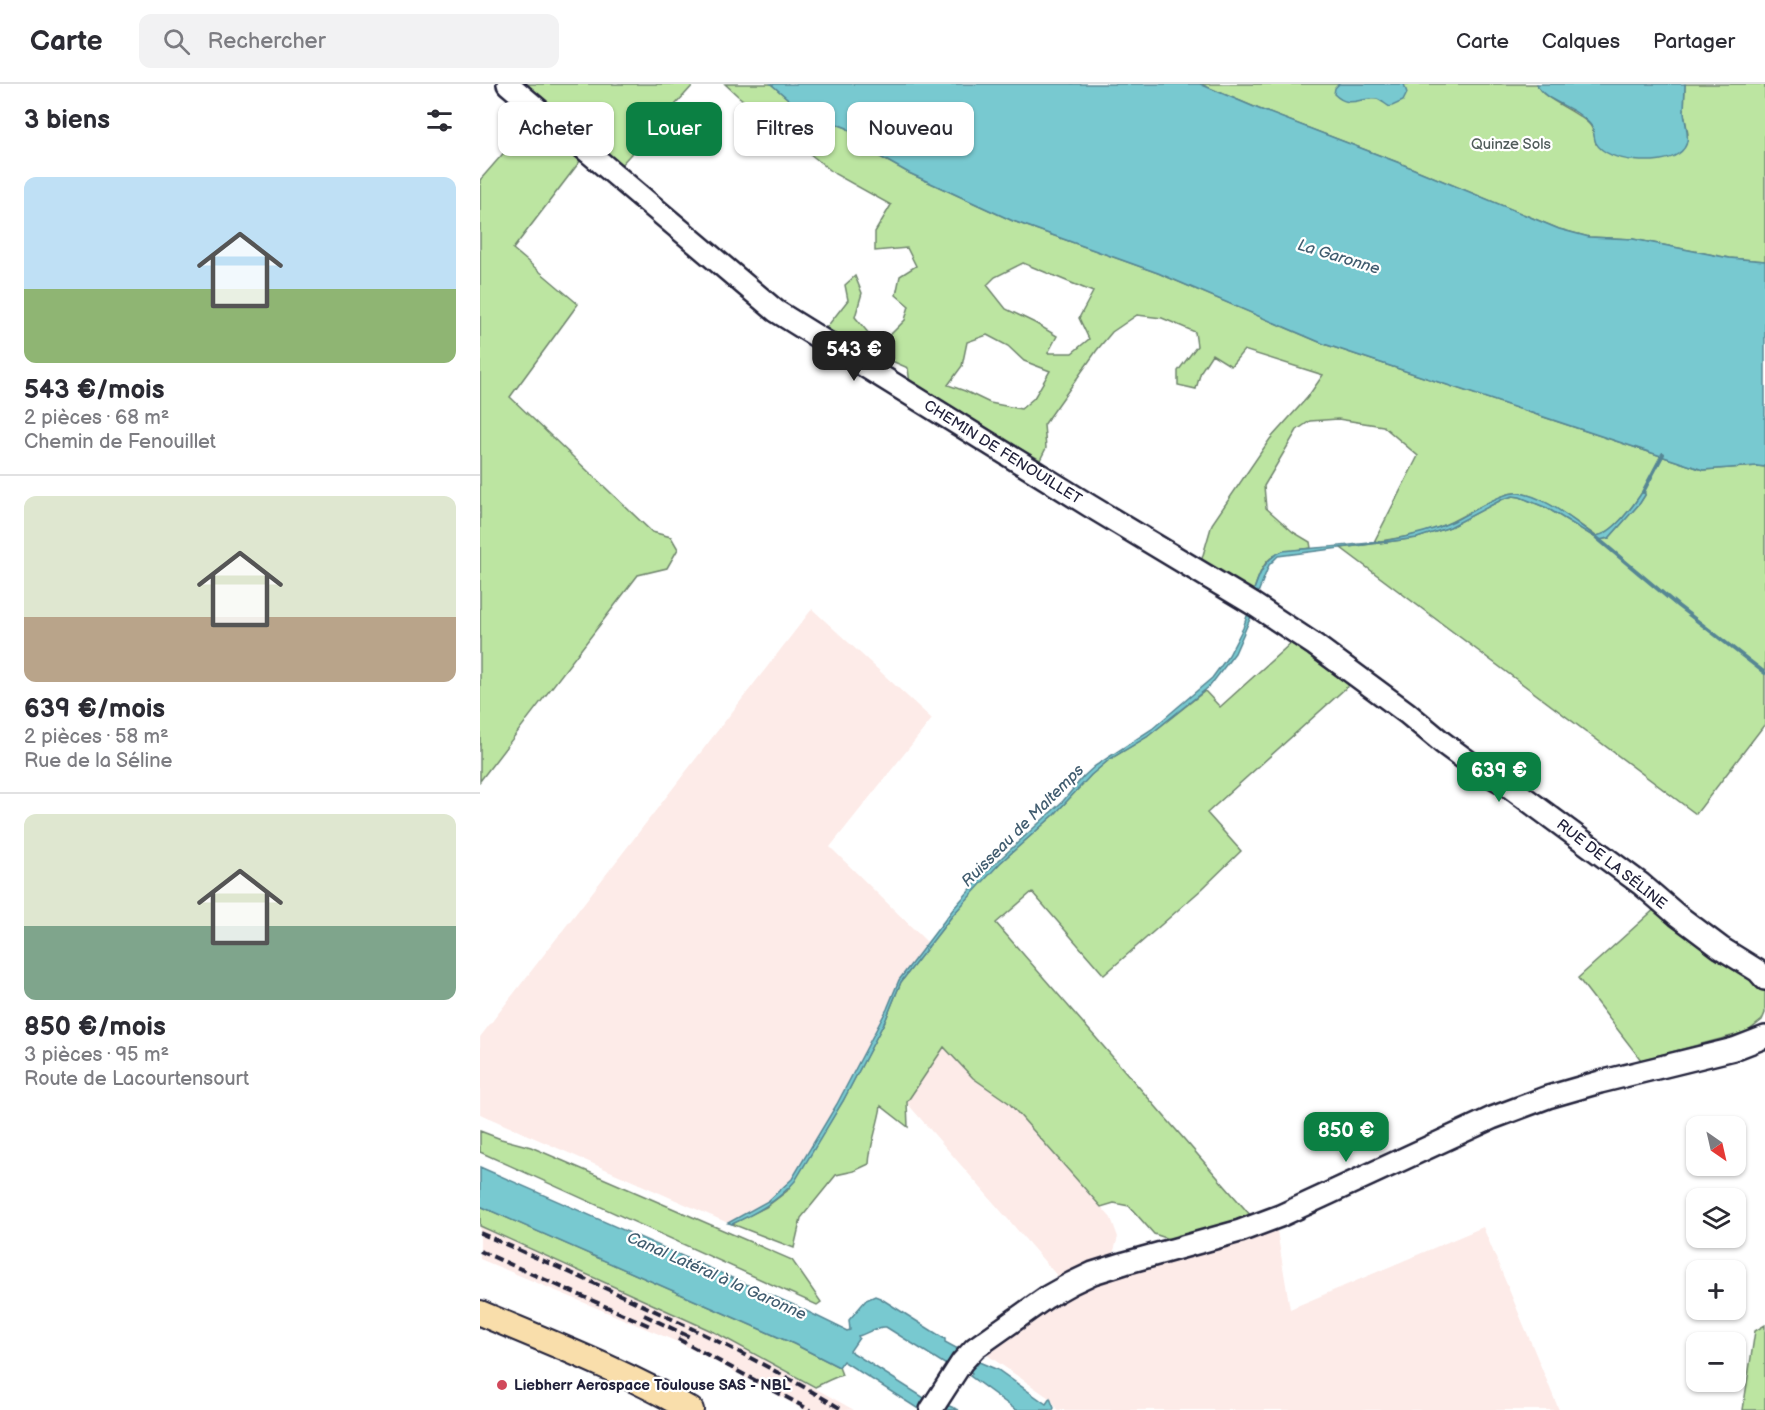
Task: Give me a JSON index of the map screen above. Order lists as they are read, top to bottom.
{
  "streets": {
    "street": ["CHEMIN DE FENOUILLET", "RUE DE LA SÉLINE"]
  },
  "crossings": [
    ["CHEMIN DE FENOUILLET", "RUE DE LA SÉLINE"]
  ],
  "water": ["La Garonne", "Ruisseau de Maltemps", "Canal Latéral à la Garonne"],
  "parks": ["Quinze Sols"],
  "places": ["Liebherr Aerospace Toulouse SAS - NBL"],
  "north": "bottom right",
  "page": {
    "header": "Carte",
    "search": "Rechercher",
    "nav": ["Carte", "Calques", "Partager"],
    "heading": "3 biens",
    "chip": [
      "Acheter",
      "Louer",
      "Filtres",
      "Nouveau"
    ],
    "list": [
      {
        "name": "543 €/mois",
        "note": "2 pièces · 68 m² · Chemin de Fenouillet"
      },
      {
        "name": "639 €/mois",
        "note": "2 pièces · 58 m² · Rue de la Séline"
      },
      {
        "name": "850 €/mois",
        "note": "3 pièces · 95 m² · Route de Lacourtensourt"
      }
    ],
    "price": ["543 €", "639 €", "850 €"],
    "map_buttons": ["+", "−"]
  }
}
